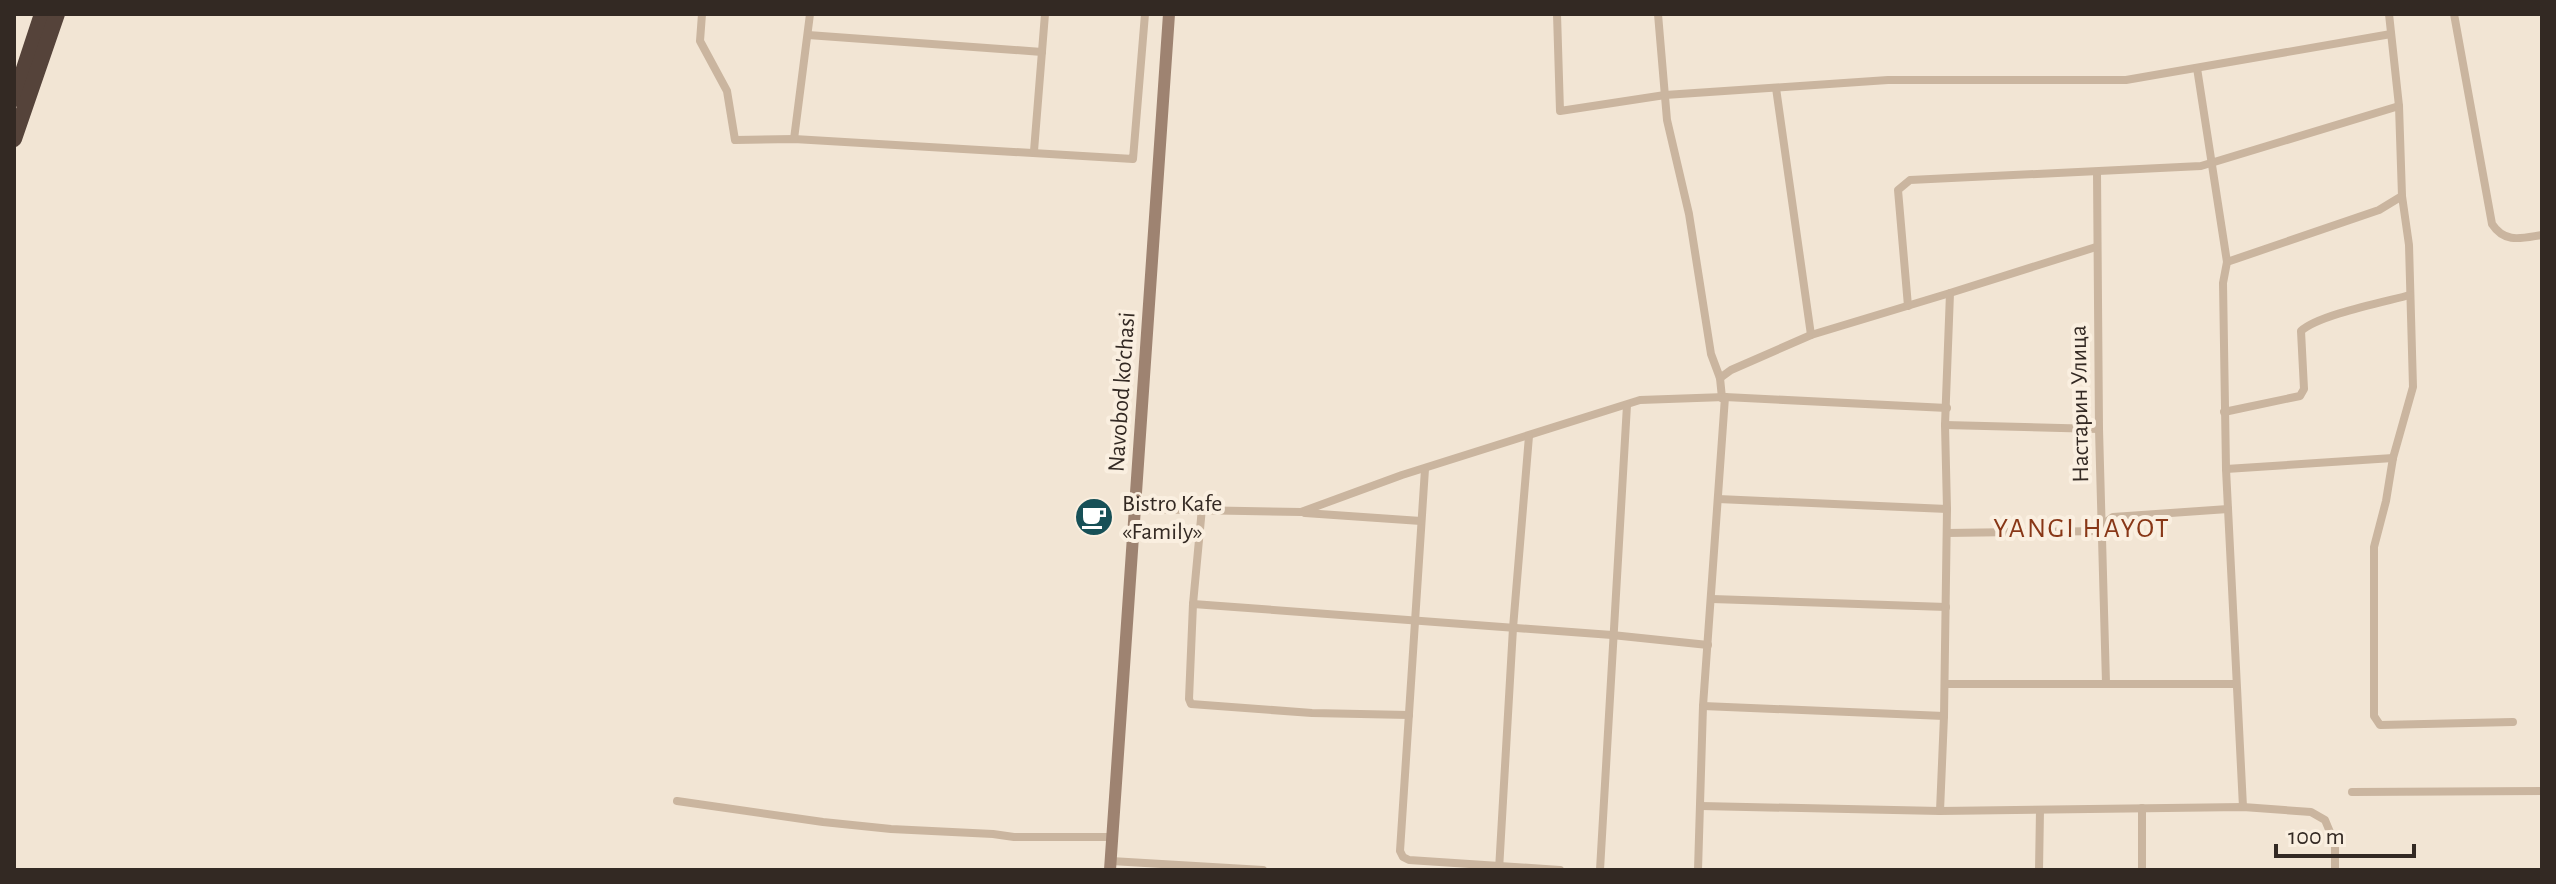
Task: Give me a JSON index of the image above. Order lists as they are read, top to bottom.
{
  "streets": {
    "street": ["Navobod ko'chasi", "Настарин Улица"]
  },
  "districts": ["YANGI HAYOT"],
  "places": {
    "cafe": ["Bistro Kafe «Family»"]
  },
  "scale_bar": "100 m"
}
